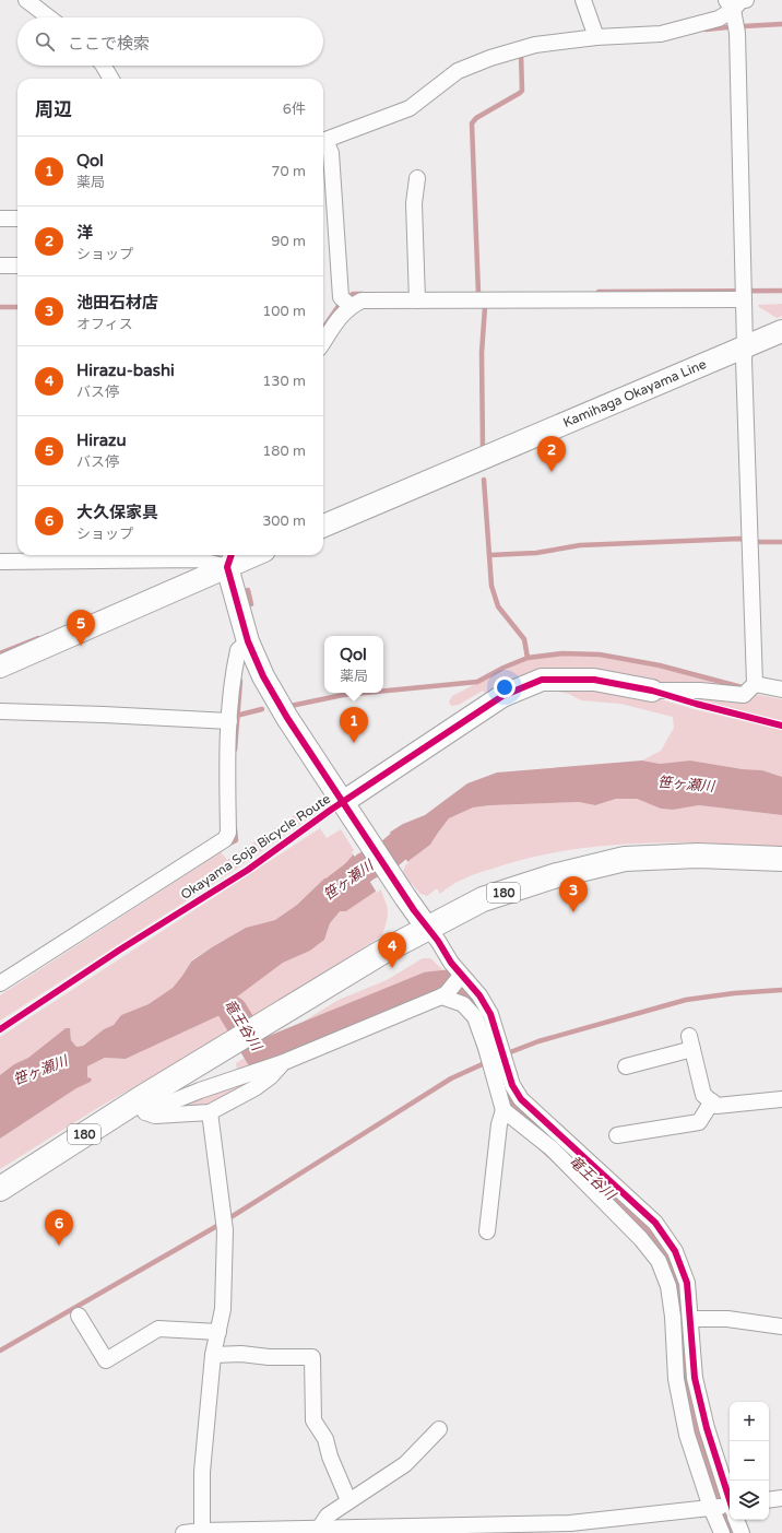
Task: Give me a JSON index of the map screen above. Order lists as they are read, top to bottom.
{
  "streets": {
    "highway": ["180"],
    "main road": ["Kamihaga Okayama Line", "Okayama Soja Bicycle Route"]
  },
  "water": ["笹ヶ瀬川", "竜王谷川"],
  "page": {
    "search": "ここで検索",
    "heading": ["周辺", "6件"],
    "list": [
      {
        "mark": "1",
        "name": "Qol",
        "note": "薬局",
        "value": "70 m"
      },
      {
        "mark": "2",
        "name": "洋",
        "note": "ショップ",
        "value": "90 m"
      },
      {
        "mark": "3",
        "name": "池田石材店",
        "note": "オフィス",
        "value": "100 m"
      },
      {
        "mark": "4",
        "name": "Hirazu-bashi",
        "note": "バス停",
        "value": "130 m"
      },
      {
        "mark": "5",
        "name": "Hirazu",
        "note": "バス停",
        "value": "180 m"
      },
      {
        "mark": "6",
        "name": "大久保家具",
        "note": "ショップ",
        "value": "300 m"
      }
    ],
    "pins": [
      "2",
      "5",
      "1",
      "3",
      "4",
      "6"
    ],
    "popup": ["Qol", "薬局"],
    "map_buttons": ["+", "−"]
  }
}
